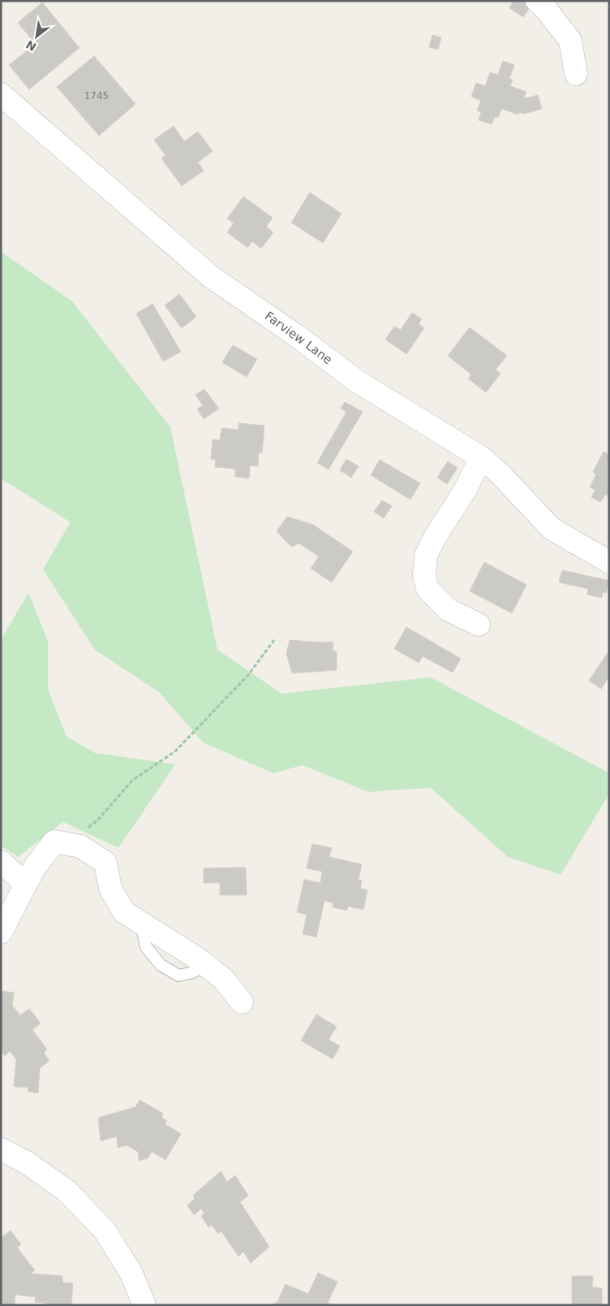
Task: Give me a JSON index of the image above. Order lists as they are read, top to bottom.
{
  "streets": {
    "street": ["Farview Lane"]
  },
  "house_numbers": ["1745"],
  "north": "bottom left"
}
